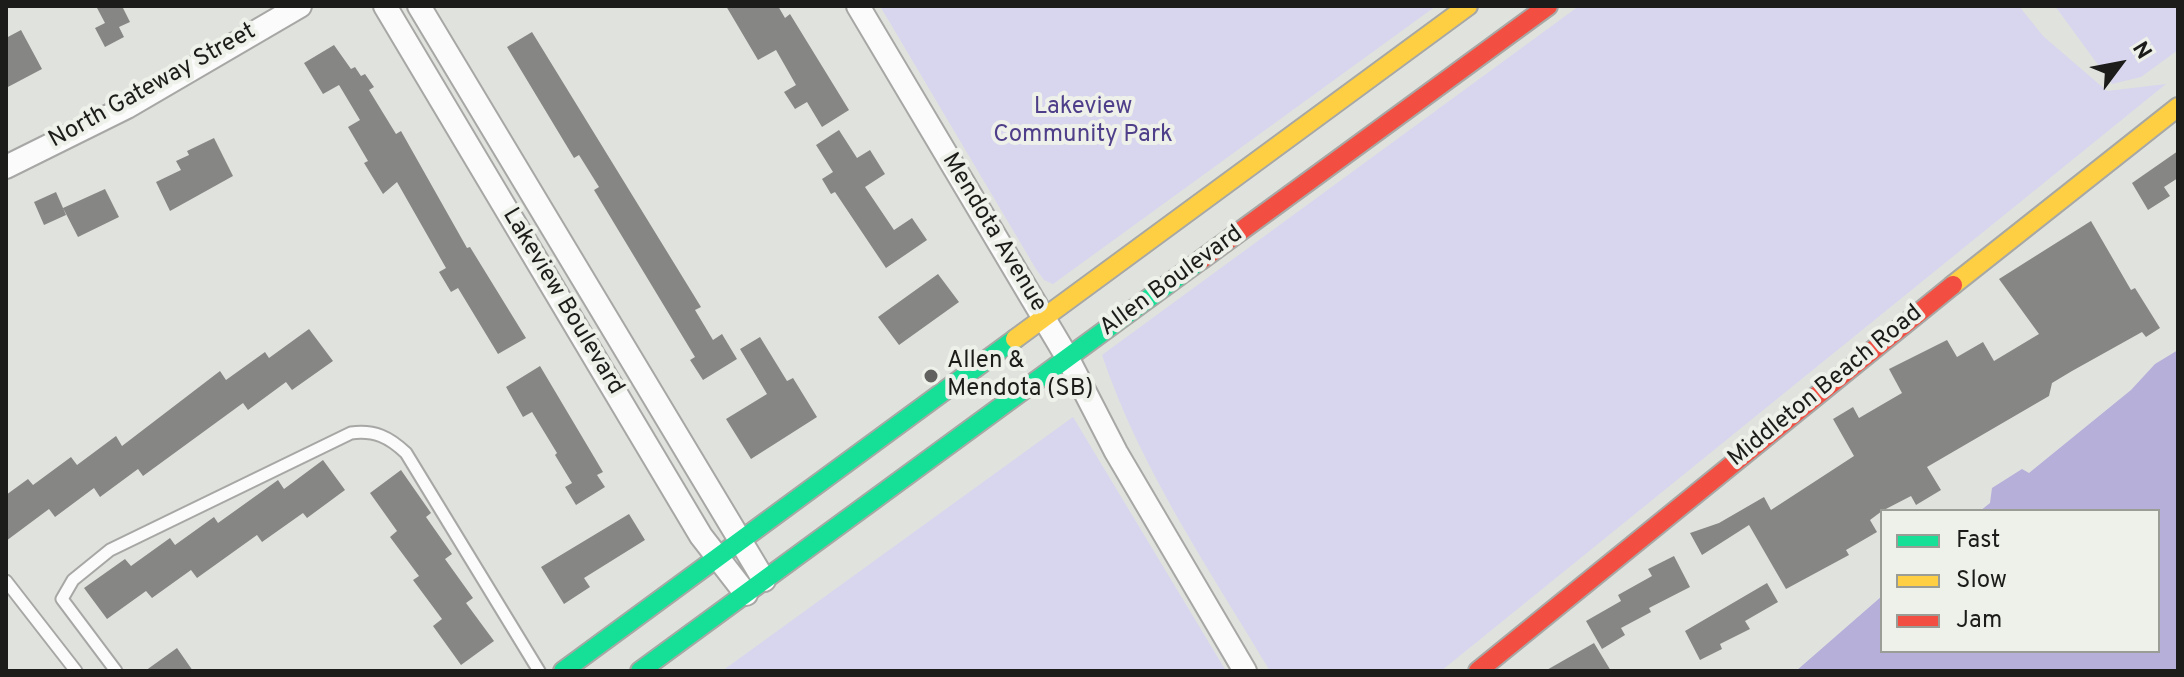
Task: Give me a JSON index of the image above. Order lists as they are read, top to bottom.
{
  "streets": {
    "main road": ["Allen Boulevard", "Middleton Beach Road"],
    "street": ["North Gateway Street", "Mendota Avenue", "Lakeview Boulevard"]
  },
  "crossings": [
    ["Mendota Avenue", "Allen Boulevard"],
    ["Allen Boulevard", "Lakeview Boulevard"]
  ],
  "parks": ["Lakeview Community Park"],
  "places": ["Allen & Mendota (SB)"],
  "legend": ["Fast", "Slow", "Jam"],
  "north": "top right"
}
